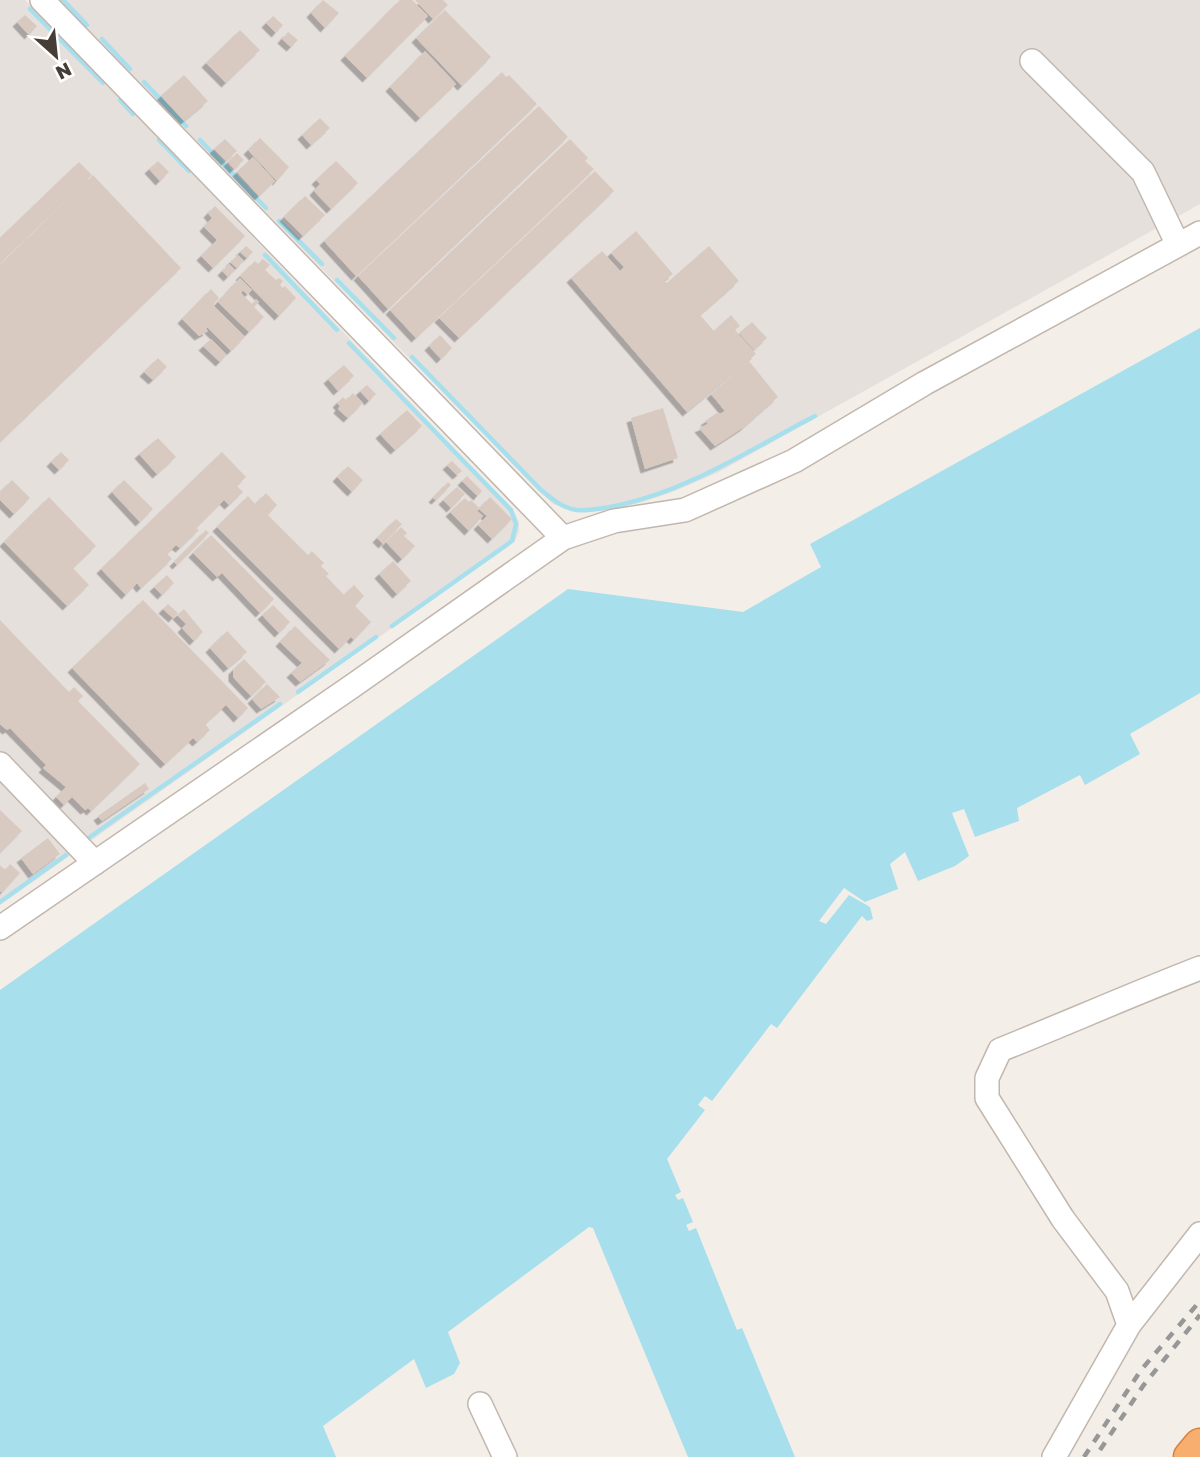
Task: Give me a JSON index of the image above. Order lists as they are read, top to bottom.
{
  "north": "bottom right"
}
